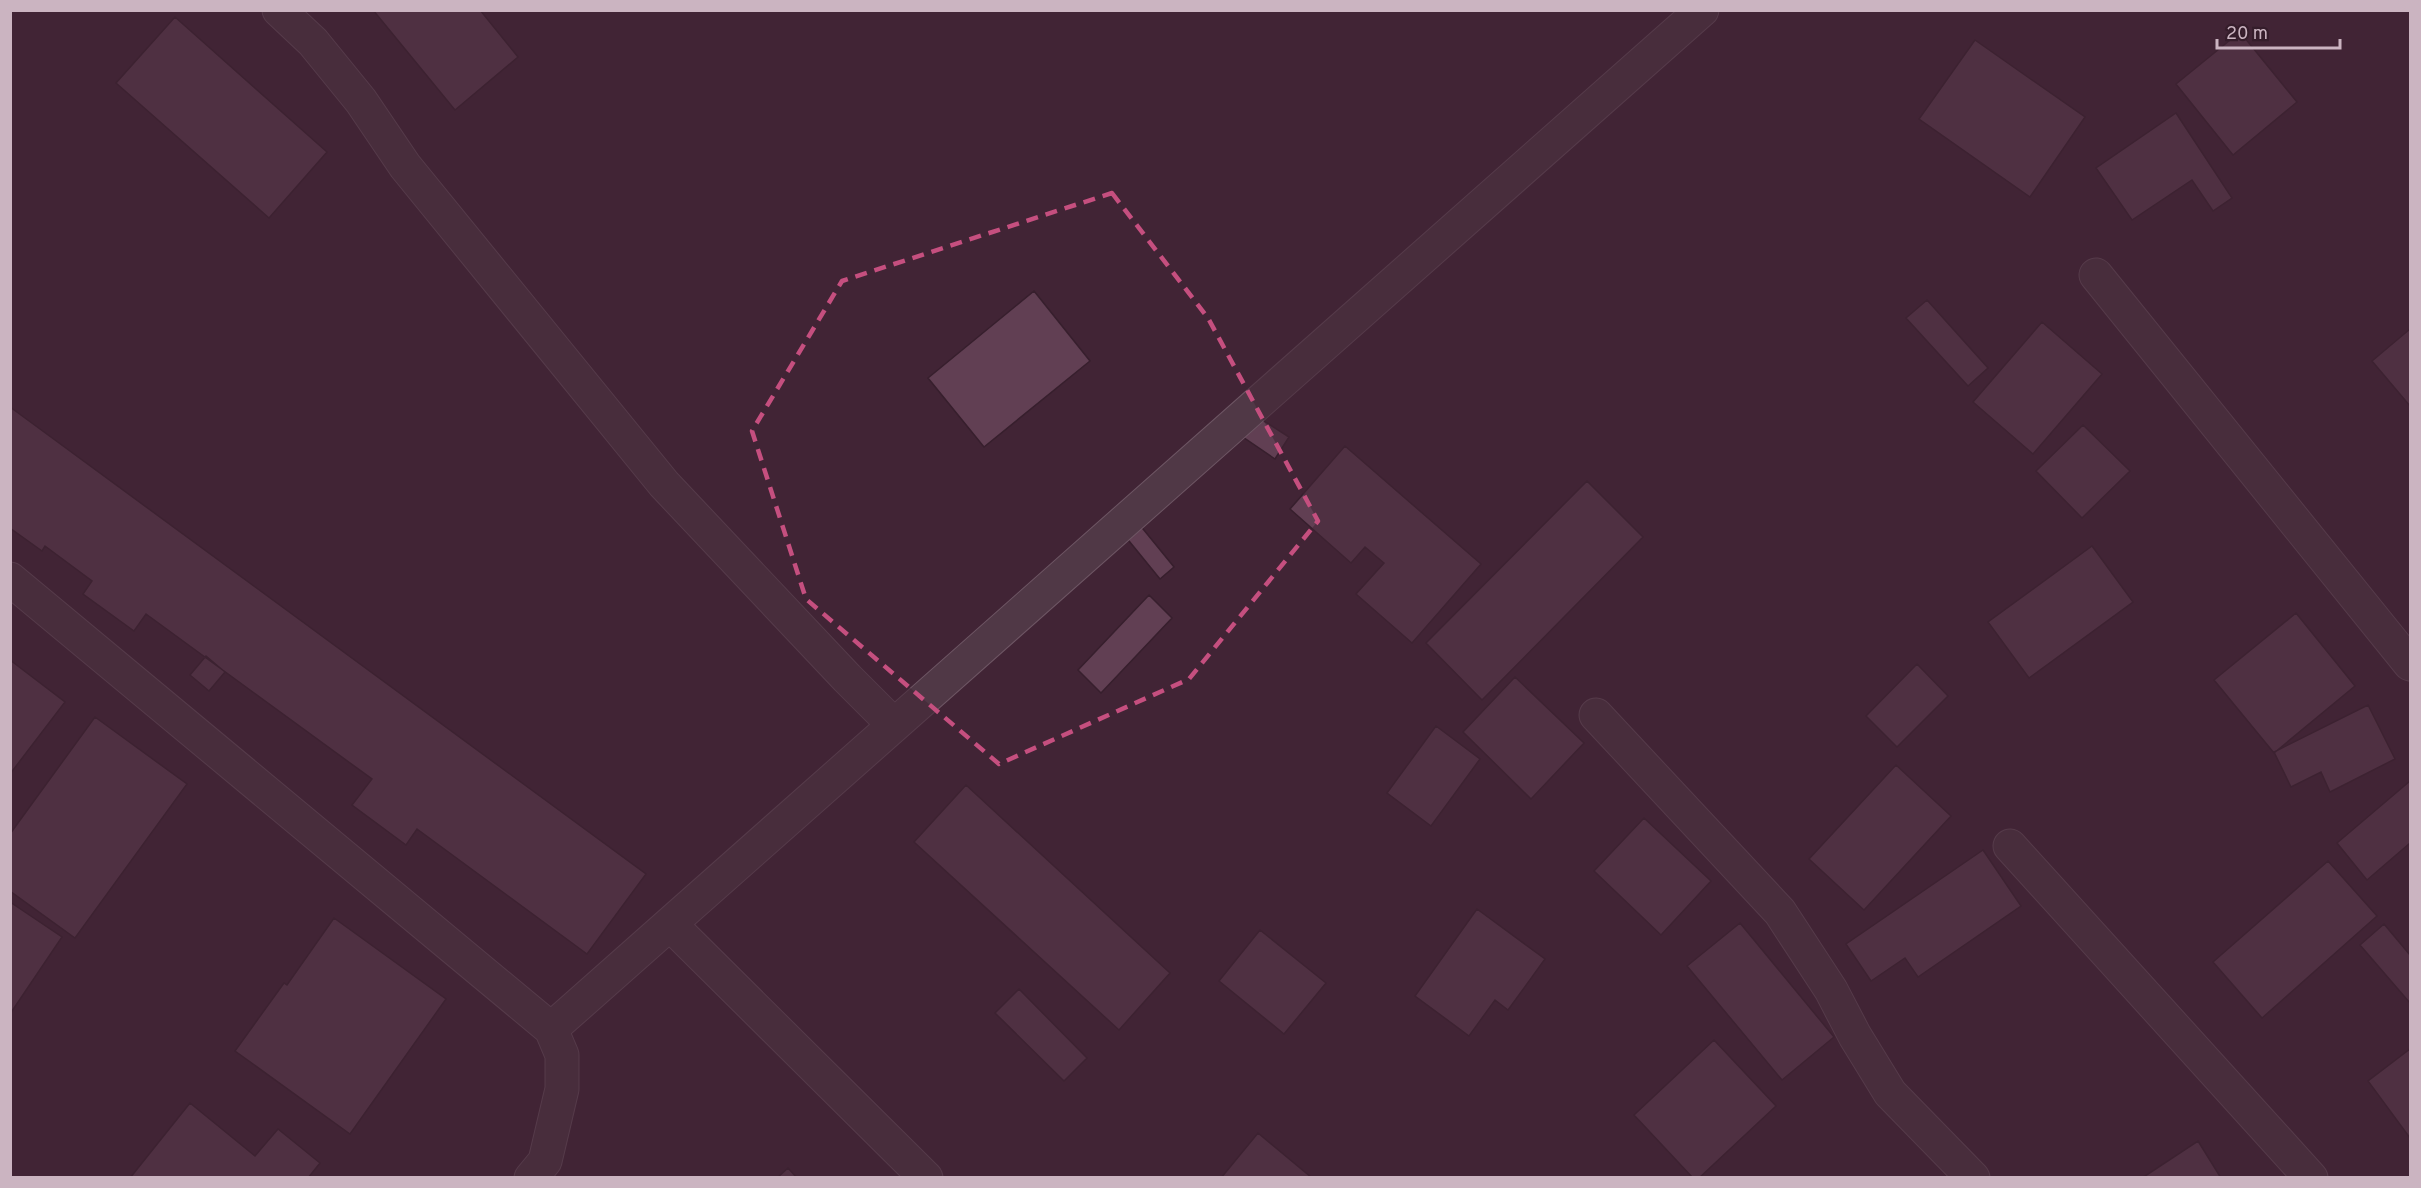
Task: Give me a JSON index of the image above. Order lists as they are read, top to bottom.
{
  "scale_bar": "20 m"
}
